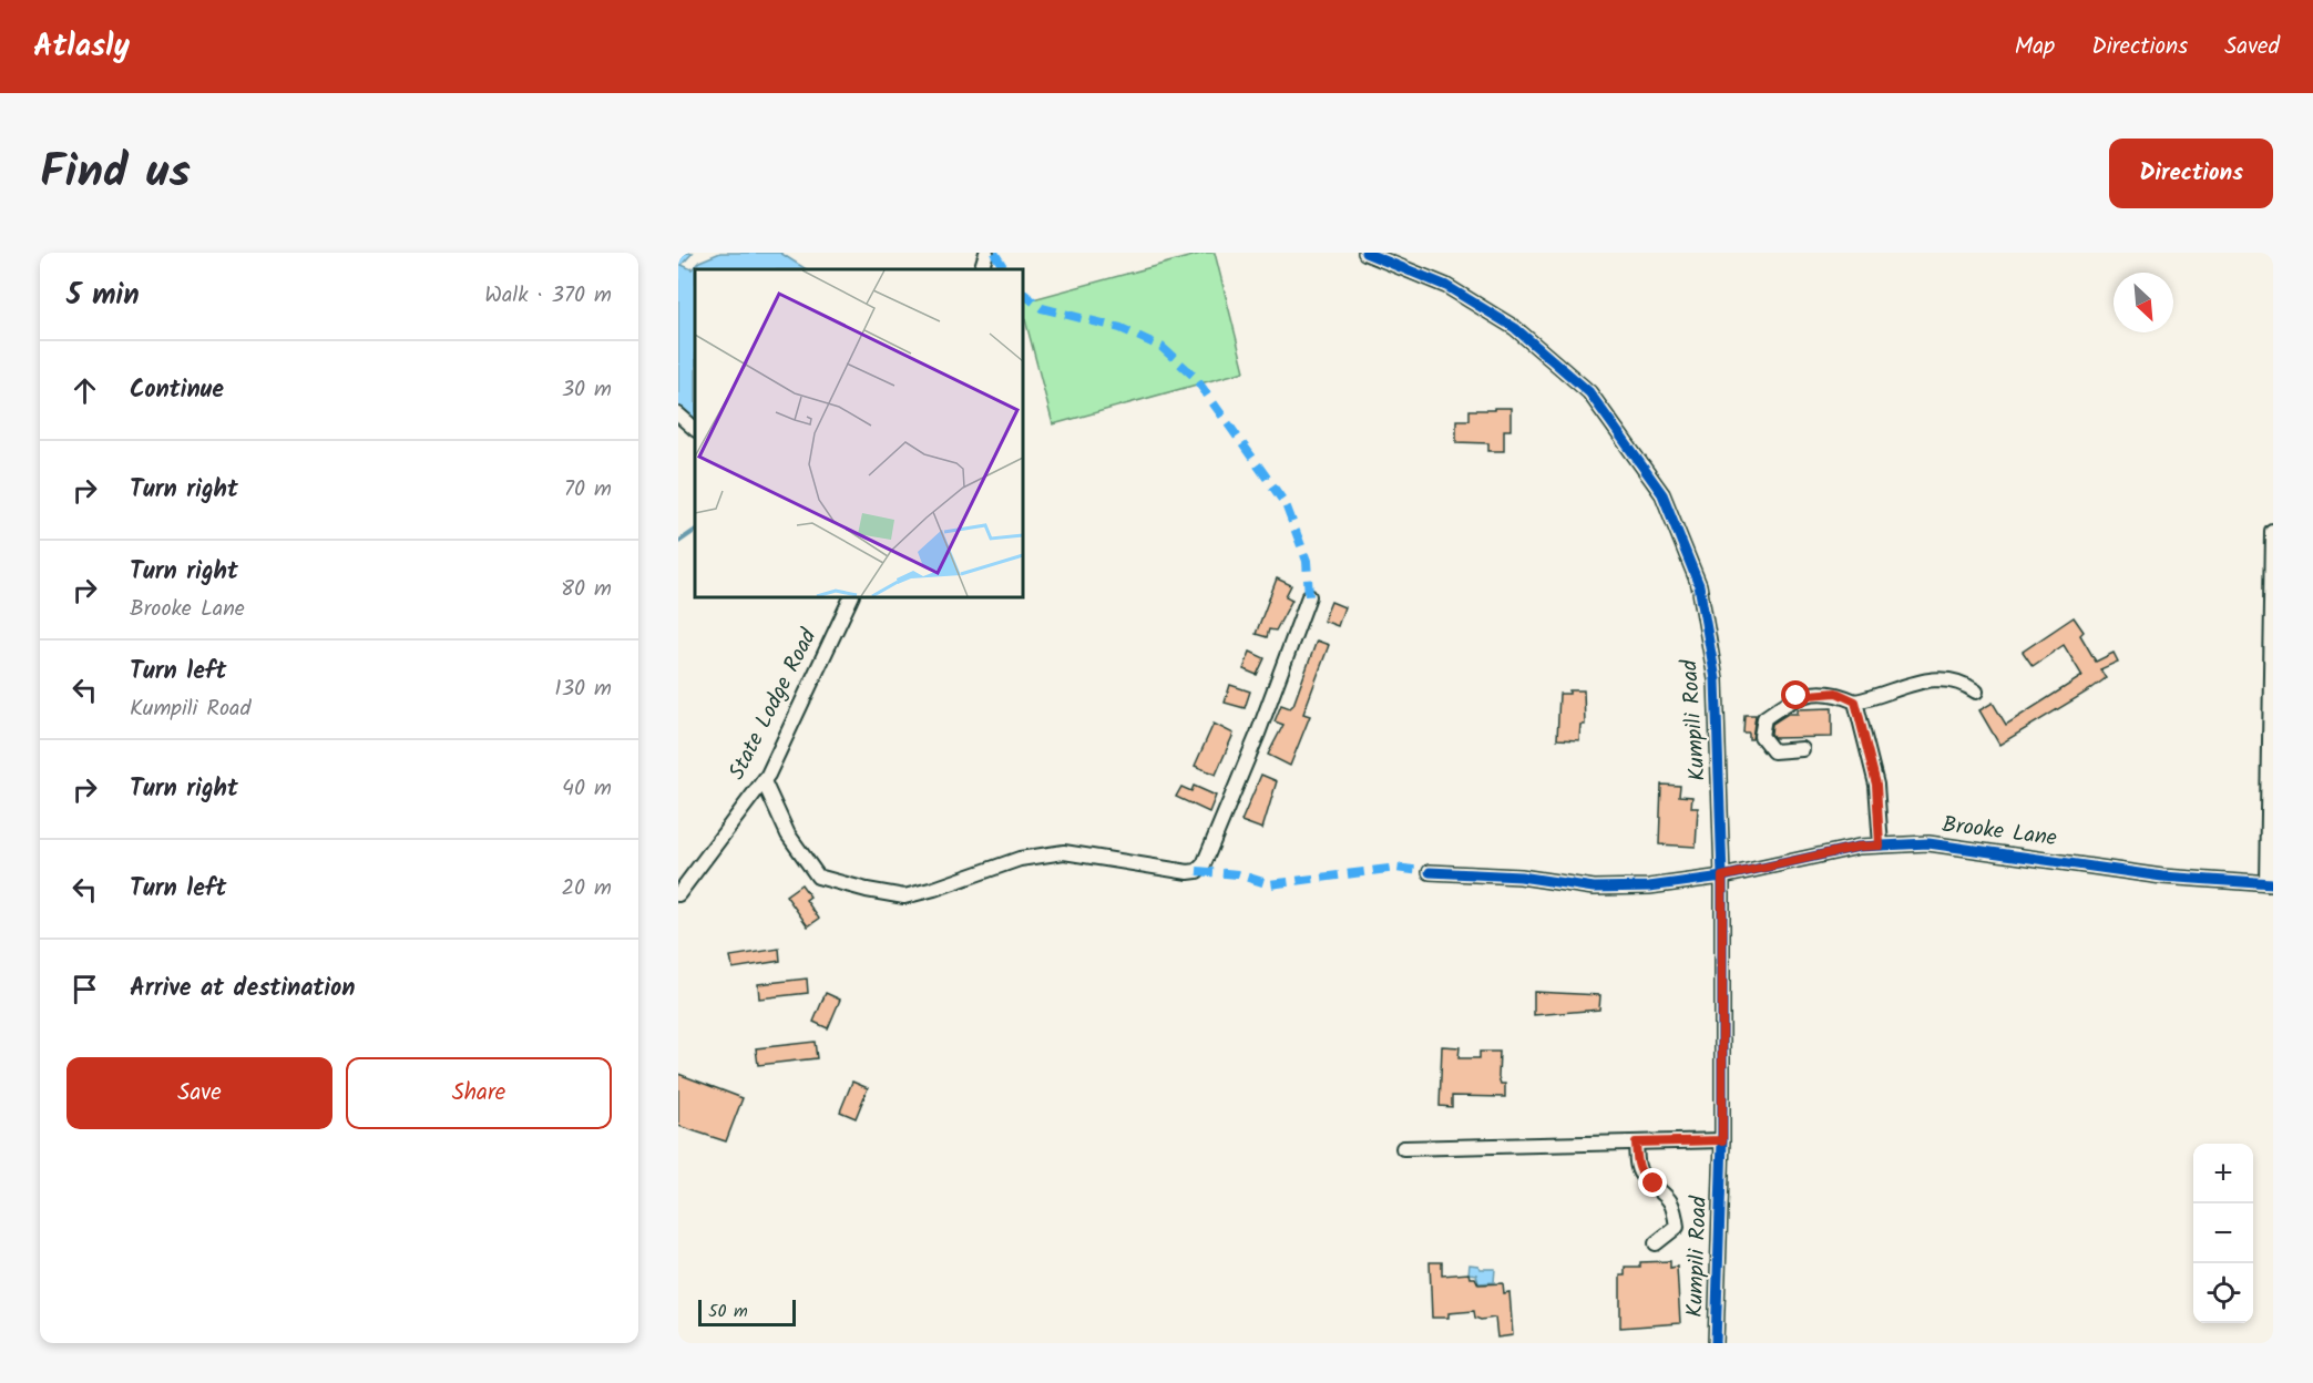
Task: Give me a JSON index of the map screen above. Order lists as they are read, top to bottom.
{
  "streets": {
    "street": ["State Lodge Road", "Kumpili Road", "Brooke Lane"]
  },
  "crossings": [
    ["Kumpili Road", "Brooke Lane"]
  ],
  "scale_bar": "50 m",
  "north": "bottom right",
  "page": {
    "header": "Atlasly",
    "nav": ["Map", "Directions", "Saved"],
    "title": "Find us",
    "buttons": [
      "Directions",
      ["Save", "Share"]
    ],
    "heading": ["5 min", "Walk · 370 m"],
    "list": [
      ["Continue", "30 m"],
      ["Turn right", "70 m"],
      ["Turn right", "Brooke Lane", "80 m"],
      ["Turn left", "Kumpili Road", "130 m"],
      ["Turn right", "40 m"],
      ["Turn left", "20 m"],
      "Arrive at destination"
    ],
    "map_buttons": ["+", "−"],
    "scale": "50 m"
  }
}
